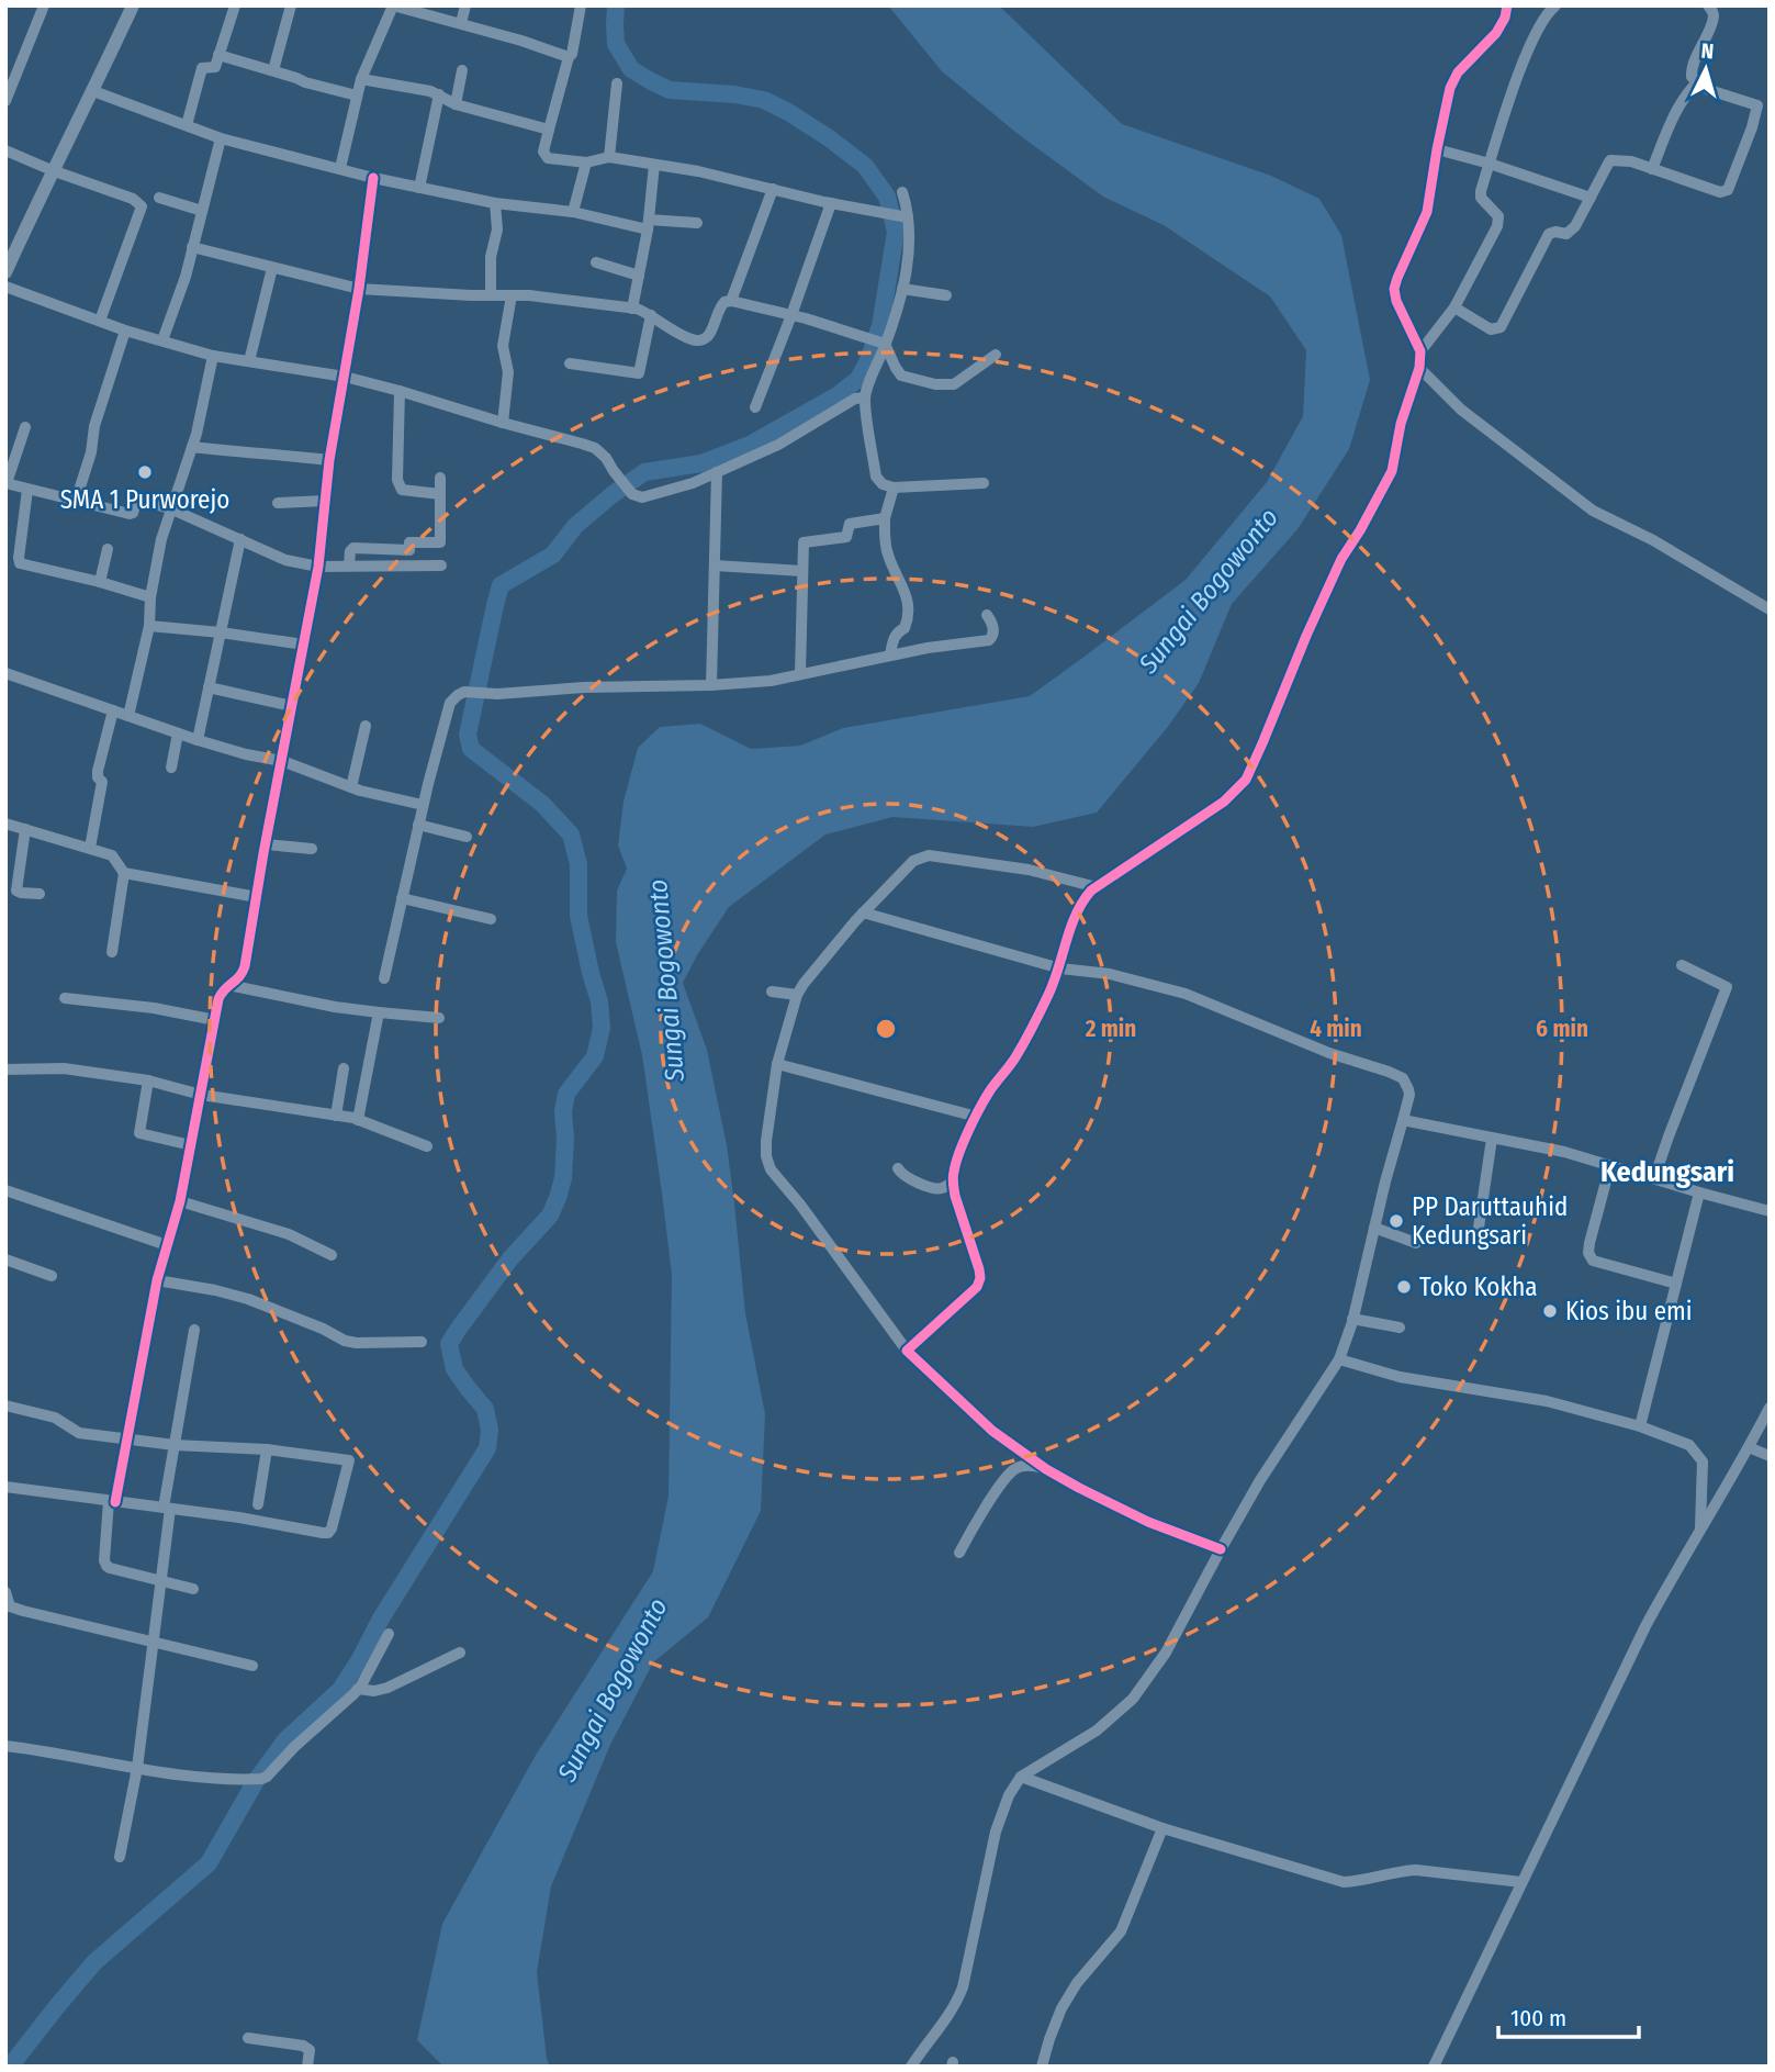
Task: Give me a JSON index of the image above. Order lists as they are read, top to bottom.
{
  "districts": ["Kedungsari"],
  "water": ["Sungai Bogowonto"],
  "places": [
    "SMA 1 Purworejo",
    "PP Daruttauhid Kedungsari",
    "Toko Kokha",
    "Kios ibu emi"
  ],
  "scale_bar": "100 m",
  "north": "top",
  "rings": ["2 min", "4 min", "6 min"]
}
